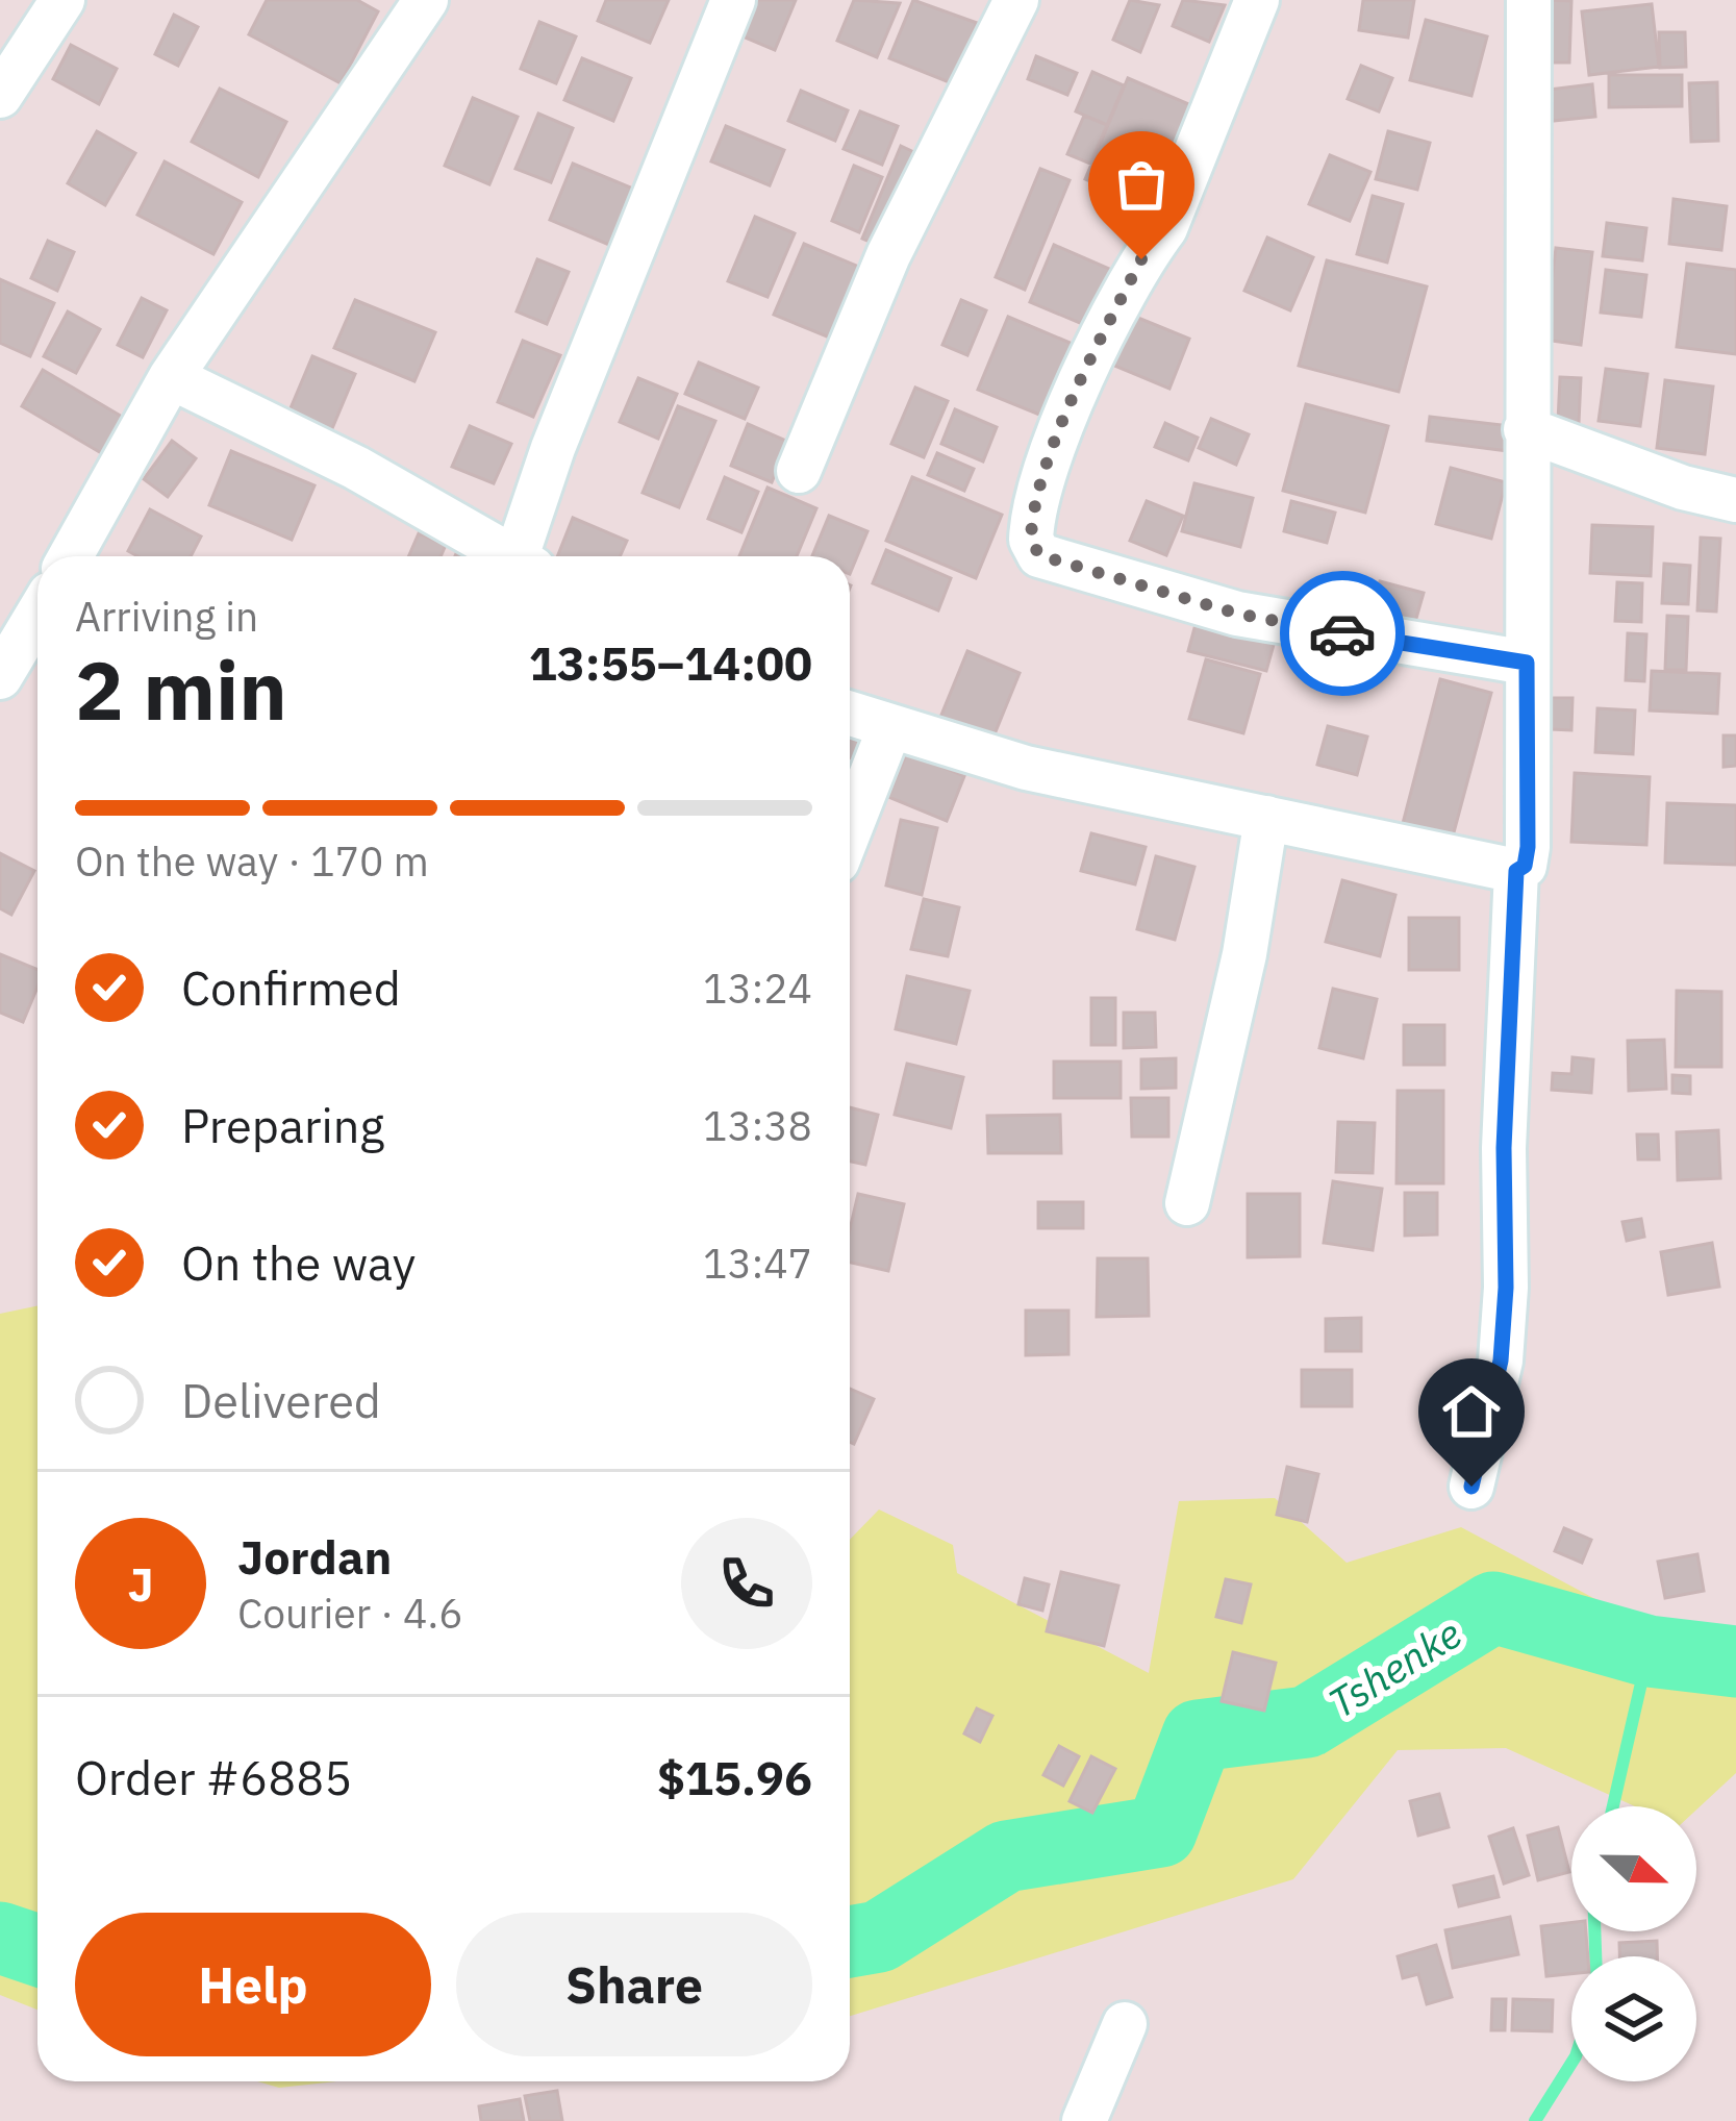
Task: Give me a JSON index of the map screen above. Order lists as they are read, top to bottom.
{
  "water": ["Tshenke"],
  "north": "right",
  "page": {
    "heading": ["2 min", "Arriving in", "13:55–14:00"],
    "panel": [
      "Jordan",
      "Courier · 4.6",
      "Order #6885",
      "$15.96"
    ],
    "bar": "On the way · 170 m",
    "list": [
      ["Confirmed", "13:24"],
      ["Preparing", "13:38"],
      ["On the way", "13:47"],
      "Delivered"
    ],
    "round": "J",
    "buttons": ["Help", "Share"]
  }
}
